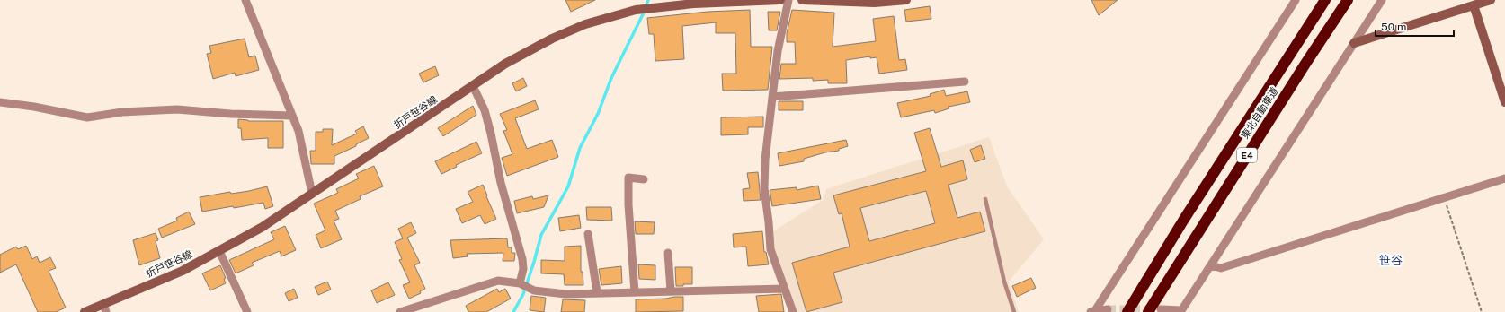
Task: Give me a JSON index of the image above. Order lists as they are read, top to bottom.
{
  "streets": {
    "highway": ["東北自動車道", "E4"],
    "main road": ["折戸笹谷線"]
  },
  "districts": ["笹谷"],
  "scale_bar": "50 m"
}
